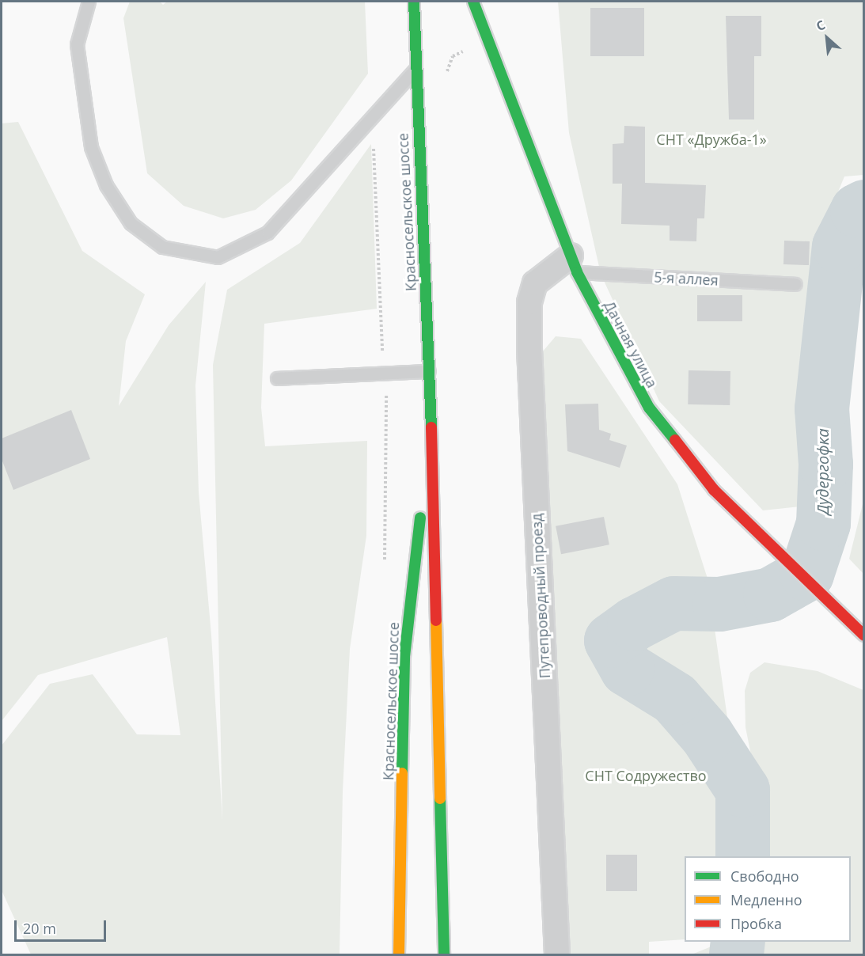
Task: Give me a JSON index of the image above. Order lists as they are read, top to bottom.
{
  "streets": {
    "main road": ["Красносельское шоссе", "Дачная улица"],
    "street": ["Путепроводный проезд"],
    "lane": ["5-я аллея"]
  },
  "crossings": [
    ["5-я аллея", "Дачная улица"],
    ["5-я аллея", "Путепроводный проезд"],
    ["Дачная улица", "Путепроводный проезд"]
  ],
  "water": ["Дудергофка"],
  "parks": ["СНТ «Дружба-1»", "СНТ Содружество"],
  "legend": ["Свободно", "Медленно", "Пробка"],
  "scale_bar": "20 m",
  "north": "top left"
}
